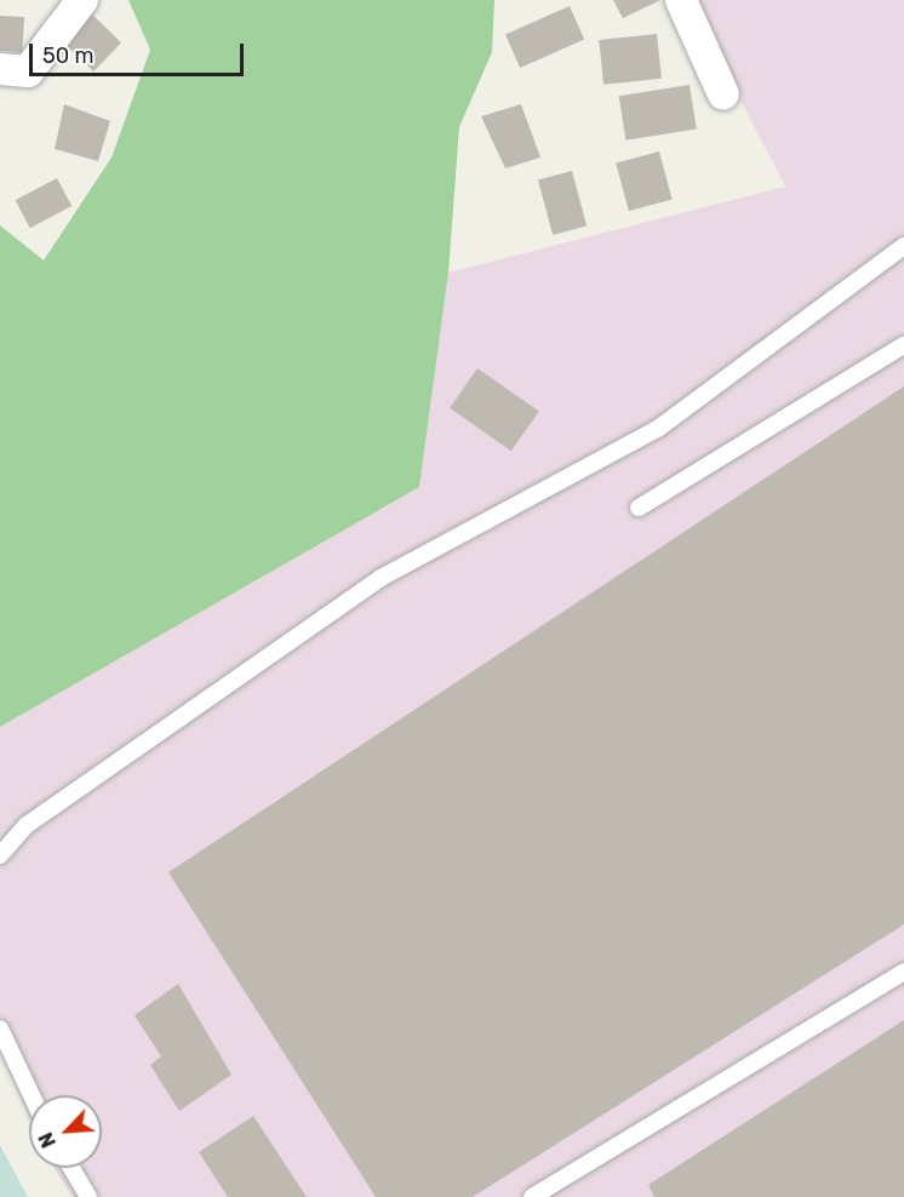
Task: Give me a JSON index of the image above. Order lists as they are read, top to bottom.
{
  "scale_bar": "50 m",
  "north": "bottom left"
}
